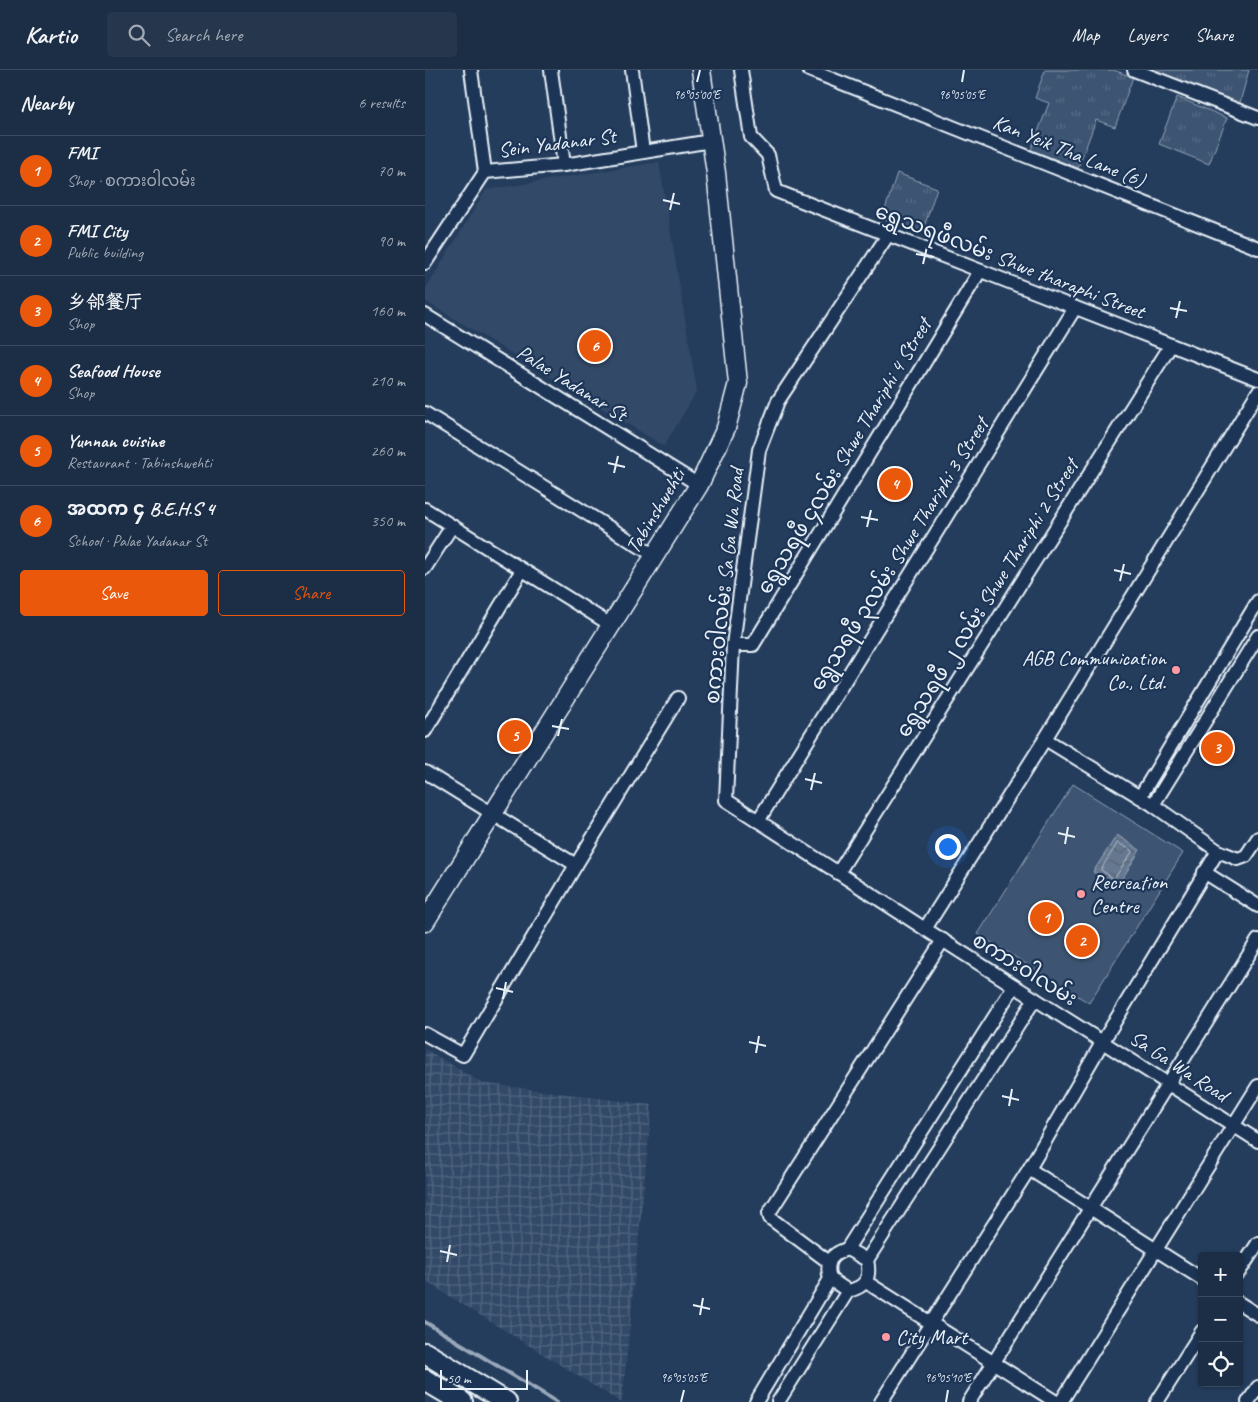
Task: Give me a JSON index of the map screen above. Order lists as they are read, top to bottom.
{
  "streets": {
    "main road": ["Tabinshwehti"],
    "street": [
      "Sein Yadanar St",
      "Kan Yeik Tha Lane (6)",
      "ရွှေသရဖီလမ်း Shwe tharaphi Street",
      "Palae Yadanar St",
      "ရွေသရဖီ ၄လမ်း Shwe Thariphi 4 Street",
      "ရွေသရဖီ ၃လမ်း Shwe Thariphi 3 Street",
      "စကားဝါလမ်း Sa Ga Wa Road",
      "ရွေသရဖီ ၂ လမ်း Shwe Thariphi 2 Street",
      "စကား၀ါလမ်း",
      "Sa Ga Wa Road"
    ]
  },
  "crossings": [
    ["Sein Yadanar St", "Tabinshwehti"],
    ["ရွှေသရဖီလမ်း Shwe tharaphi Street", "ရွေသရဖီ ၄လမ်း Shwe Thariphi 4 Street"],
    ["ရွှေသရဖီလမ်း Shwe tharaphi Street", "ရွေသရဖီ ၃လမ်း Shwe Thariphi 3 Street"],
    ["ရွှေသရဖီလမ်း Shwe tharaphi Street", "စကားဝါလမ်း Sa Ga Wa Road"],
    ["ရွှေသရဖီလမ်း Shwe tharaphi Street", "ရွေသရဖီ ၂ လမ်း Shwe Thariphi 2 Street"],
    ["Palae Yadanar St", "Tabinshwehti"],
    ["ရွေသရဖီ ၄လမ်း Shwe Thariphi 4 Street", "စကားဝါလမ်း Sa Ga Wa Road"],
    ["ရွေသရဖီ ၃လမ်း Shwe Thariphi 3 Street", "စကားဝါလမ်း Sa Ga Wa Road"],
    ["စကားဝါလမ်း Sa Ga Wa Road", "ရွေသရဖီ ၂ လမ်း Shwe Thariphi 2 Street"],
    ["စကားဝါလမ်း Sa Ga Wa Road", "စကား၀ါလမ်း"],
    ["စကား၀ါလမ်း", "Sa Ga Wa Road"]
  ],
  "places": ["AGB Communication Co., Ltd.", "Recreation Centre", "City Mart"],
  "scale_bar": "50 m",
  "page": {
    "header": "Kartio",
    "search": "Search here",
    "nav": ["Map", "Layers", "Share"],
    "heading": ["Nearby", "6 results"],
    "list": [
      {
        "mark": "1",
        "name": "FMI",
        "note": "Shop · စကား၀ါလမ်း",
        "value": "70 m"
      },
      {
        "mark": "2",
        "name": "FMI City",
        "note": "Public building",
        "value": "90 m"
      },
      {
        "mark": "3",
        "name": "乡邻餐厅",
        "note": "Shop",
        "value": "160 m"
      },
      {
        "mark": "4",
        "name": "Seafood House",
        "note": "Shop",
        "value": "210 m"
      },
      {
        "mark": "5",
        "name": "Yunnan cuisine",
        "note": "Restaurant · Tabinshwehti",
        "value": "260 m"
      },
      {
        "mark": "6",
        "name": "အထက ၄ B.E.H.S 4",
        "note": "School · Palae Yadanar St",
        "value": "350 m"
      }
    ],
    "pins": [
      "6",
      "4",
      "5",
      "3",
      "1",
      "2"
    ],
    "buttons": ["Save", "Share"],
    "map_buttons": ["+", "−"],
    "scale": "50 m"
  },
  "coordinates": ["96°05'00\"E", "96°05'05\"E", "96°05'10\"E"]
}
